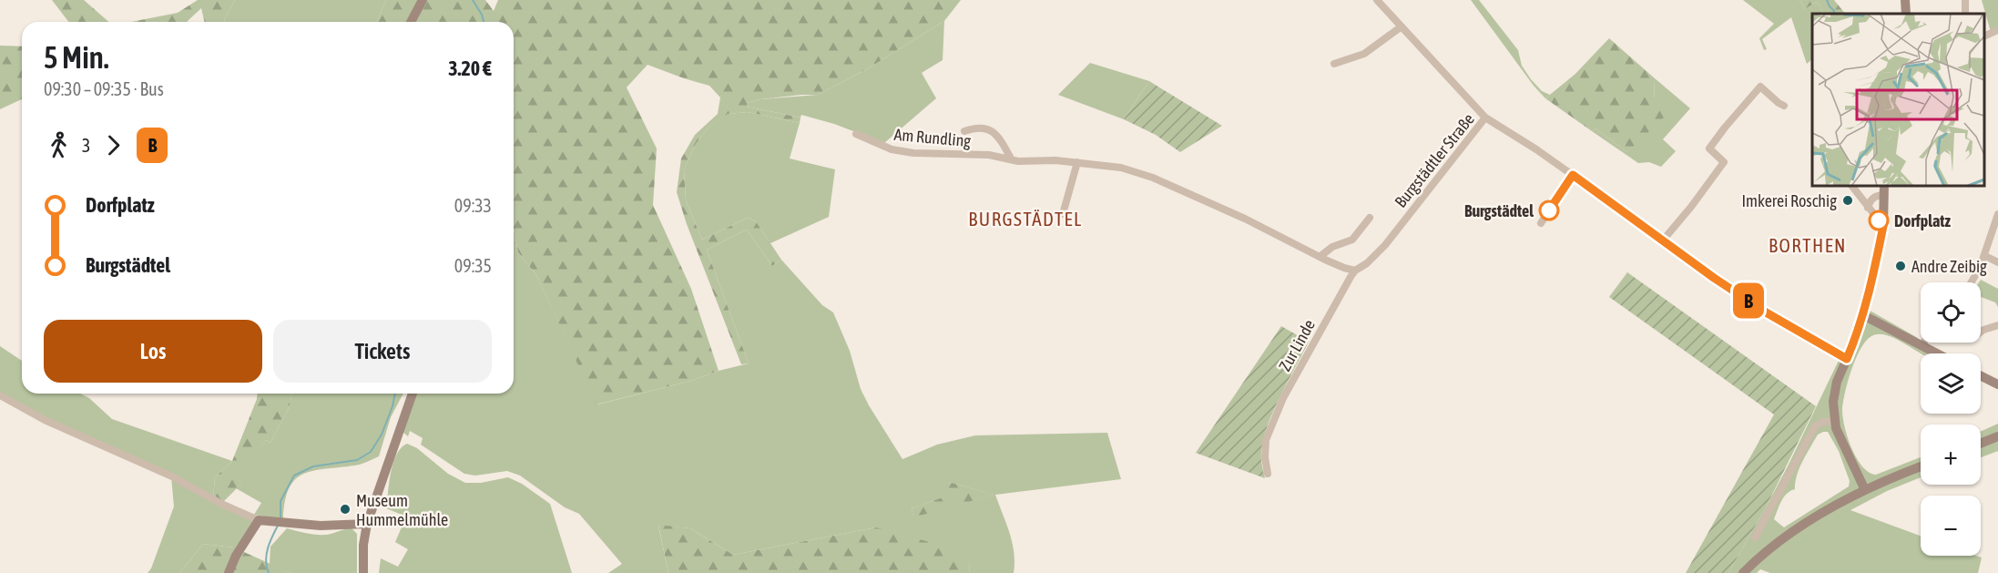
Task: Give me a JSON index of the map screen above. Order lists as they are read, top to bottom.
{
  "streets": {
    "street": ["Am Rundling", "Burgstädtler Straße", "Zur Linde"]
  },
  "crossings": [
    ["Burgstädtler Straße", "Zur Linde"]
  ],
  "districts": ["BURGSTÄDTEL", "BORTHEN"],
  "places": [
    "Imkerei Roschig",
    "Burgstädtel",
    "Dorfplatz",
    "Andre Zeibig",
    "Museum Hummelmühle"
  ],
  "lines": ["bus line B"],
  "page": {
    "on_map": "B",
    "heading": ["5 Min.", "09:30 – 09:35 · Bus", "3.20 €"],
    "legs": ["3", "B"],
    "list": [
      {
        "name": "Dorfplatz",
        "value": "09:33"
      },
      {
        "name": "Burgstädtel",
        "value": "09:35"
      }
    ],
    "map_buttons": ["+", "−"],
    "buttons": ["Los", "Tickets"]
  }
}
